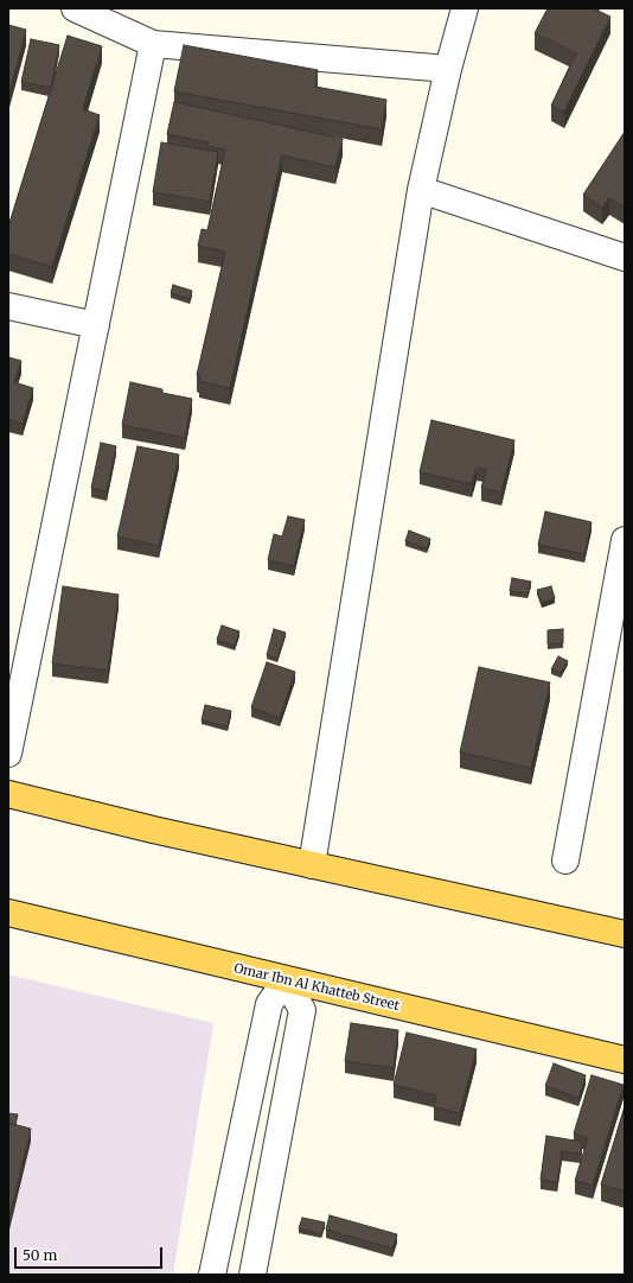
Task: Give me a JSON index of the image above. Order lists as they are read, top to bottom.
{
  "streets": {
    "main road": ["Omar Ibn Al Khatteb Street"]
  },
  "scale_bar": "50 m"
}
